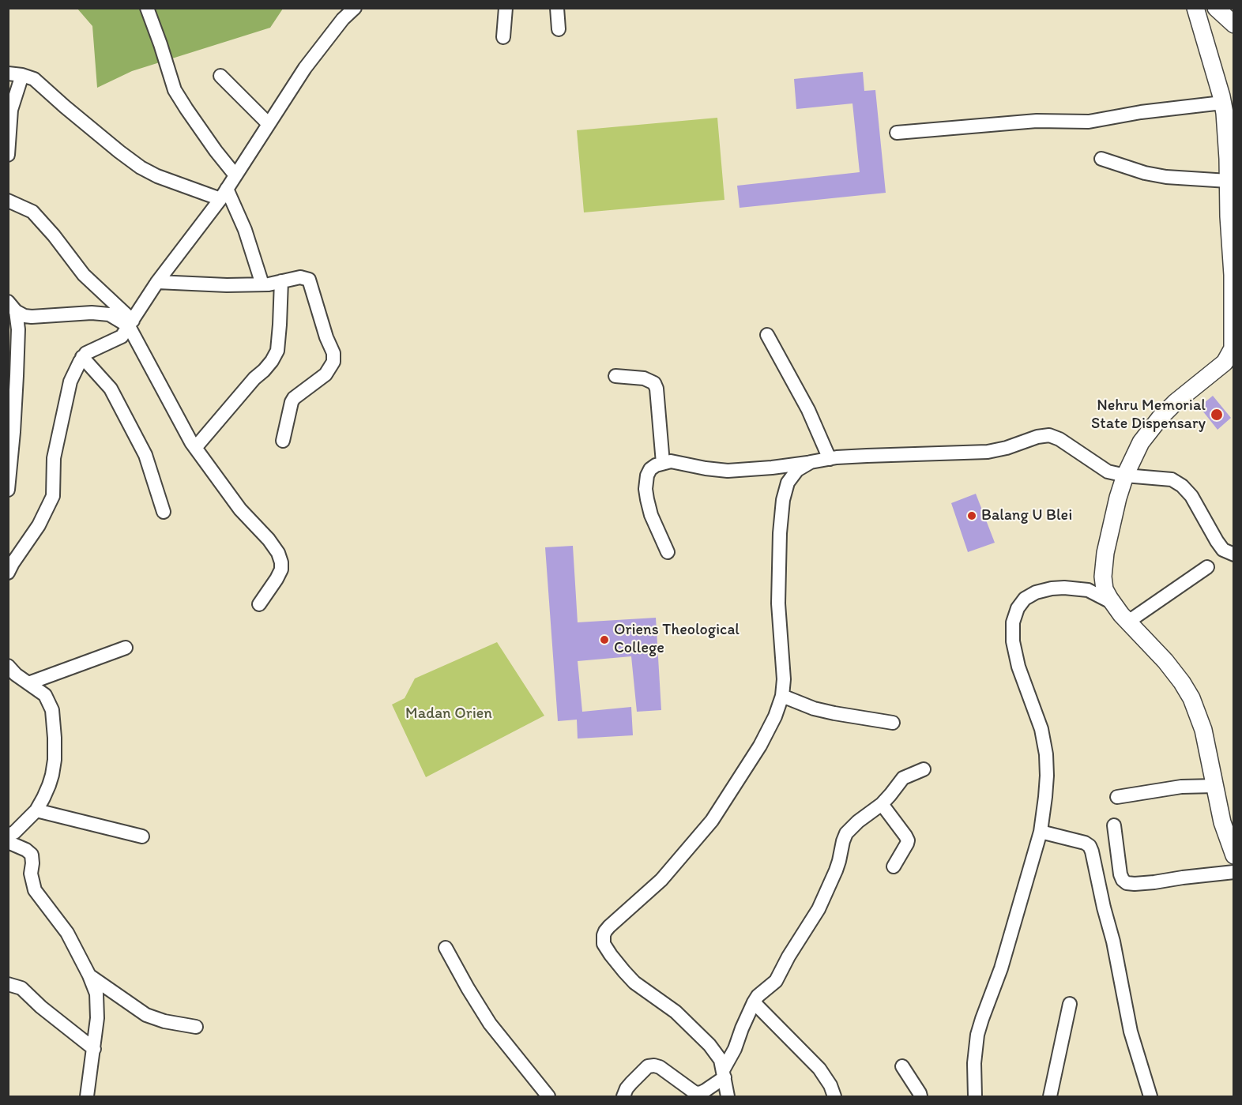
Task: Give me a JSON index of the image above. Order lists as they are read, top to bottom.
{
  "parks": ["Madan Orien"],
  "places": ["Nehru Memorial State Dispensary", "Balang U Blei", "Oriens Theological College"]
}
